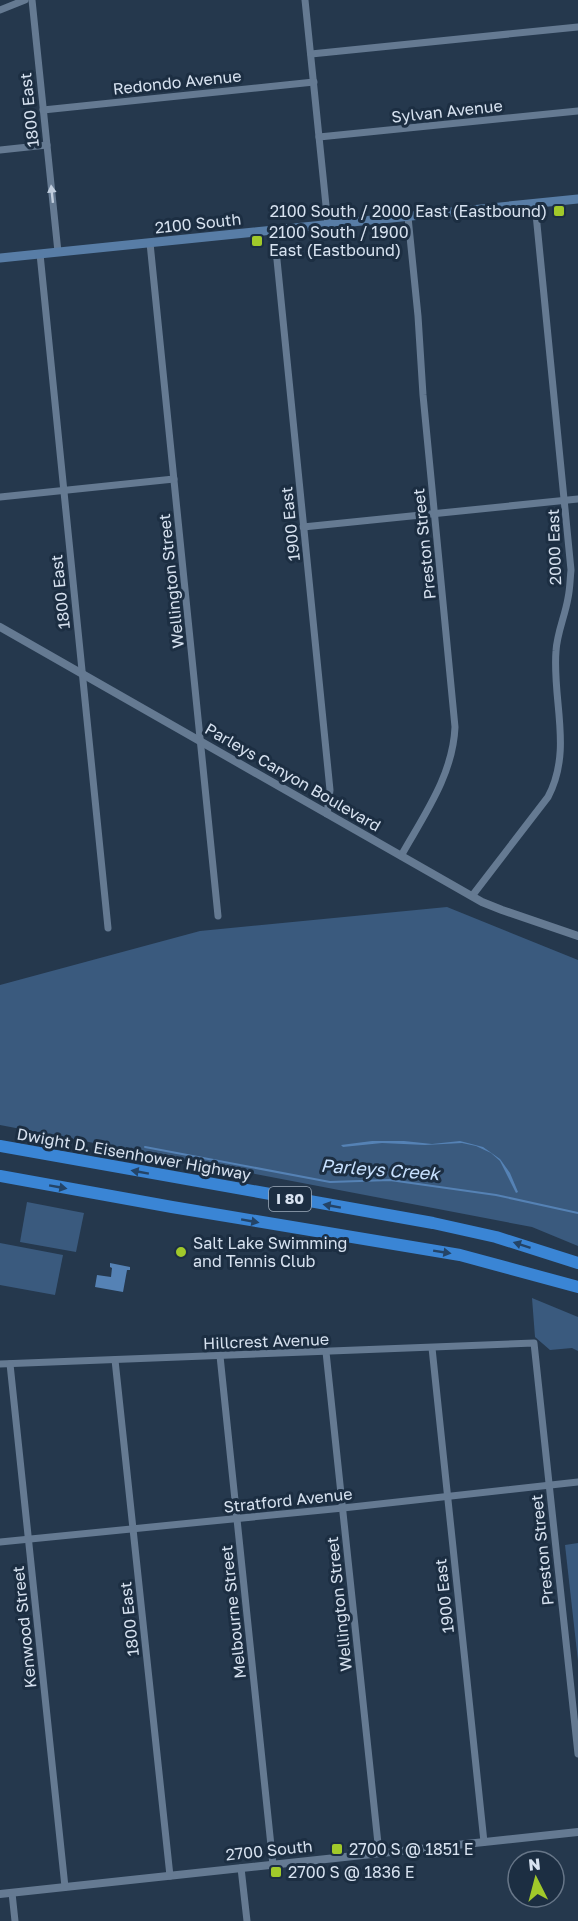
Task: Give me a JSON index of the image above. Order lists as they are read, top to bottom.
{
  "streets": {
    "highway": ["Dwight D. Eisenhower Highway", "I 80"],
    "main road": ["2100 South"],
    "street": [
      "Redondo Avenue",
      "1800 East",
      "Sylvan Avenue",
      "1900 East",
      "Preston Street",
      "2000 East",
      "Wellington Street",
      "Parleys Canyon Boulevard",
      "Hillcrest Avenue",
      "Stratford Avenue",
      "Melbourne Street",
      "Kenwood Street",
      "2700 South"
    ]
  },
  "crossings": [
    ["Redondo Avenue", "1800 East"],
    ["1800 East", "2100 South"],
    ["1800 East", "Parleys Canyon Boulevard"],
    ["1800 East", "Hillcrest Avenue"],
    ["1800 East", "Stratford Avenue"],
    ["1800 East", "2700 South"],
    ["2100 South", "1900 East"],
    ["2100 South", "Preston Street"],
    ["2100 South", "2000 East"],
    ["2100 South", "Wellington Street"],
    ["1900 East", "Parleys Canyon Boulevard"],
    ["1900 East", "Hillcrest Avenue"],
    ["1900 East", "Stratford Avenue"],
    ["1900 East", "2700 South"],
    ["Preston Street", "Parleys Canyon Boulevard"],
    ["Preston Street", "Hillcrest Avenue"],
    ["Preston Street", "Stratford Avenue"],
    ["2000 East", "Parleys Canyon Boulevard"],
    ["Wellington Street", "Parleys Canyon Boulevard"],
    ["Wellington Street", "Hillcrest Avenue"],
    ["Wellington Street", "Stratford Avenue"],
    ["Wellington Street", "2700 South"],
    ["Hillcrest Avenue", "Melbourne Street"],
    ["Hillcrest Avenue", "Kenwood Street"],
    ["Stratford Avenue", "Melbourne Street"],
    ["Stratford Avenue", "Kenwood Street"],
    ["Melbourne Street", "2700 South"],
    ["Kenwood Street", "2700 South"]
  ],
  "water": ["Parleys Creek"],
  "places": {
    "transit": [
      "2100 South / 2000 East (Eastbound)",
      "2100 South / 1900 East (Eastbound)",
      "2700 S @ 1851 E",
      "2700 S @ 1836 E"
    ],
    "other": ["Salt Lake Swimming and Tennis Club"]
  },
  "north": "top"
}
